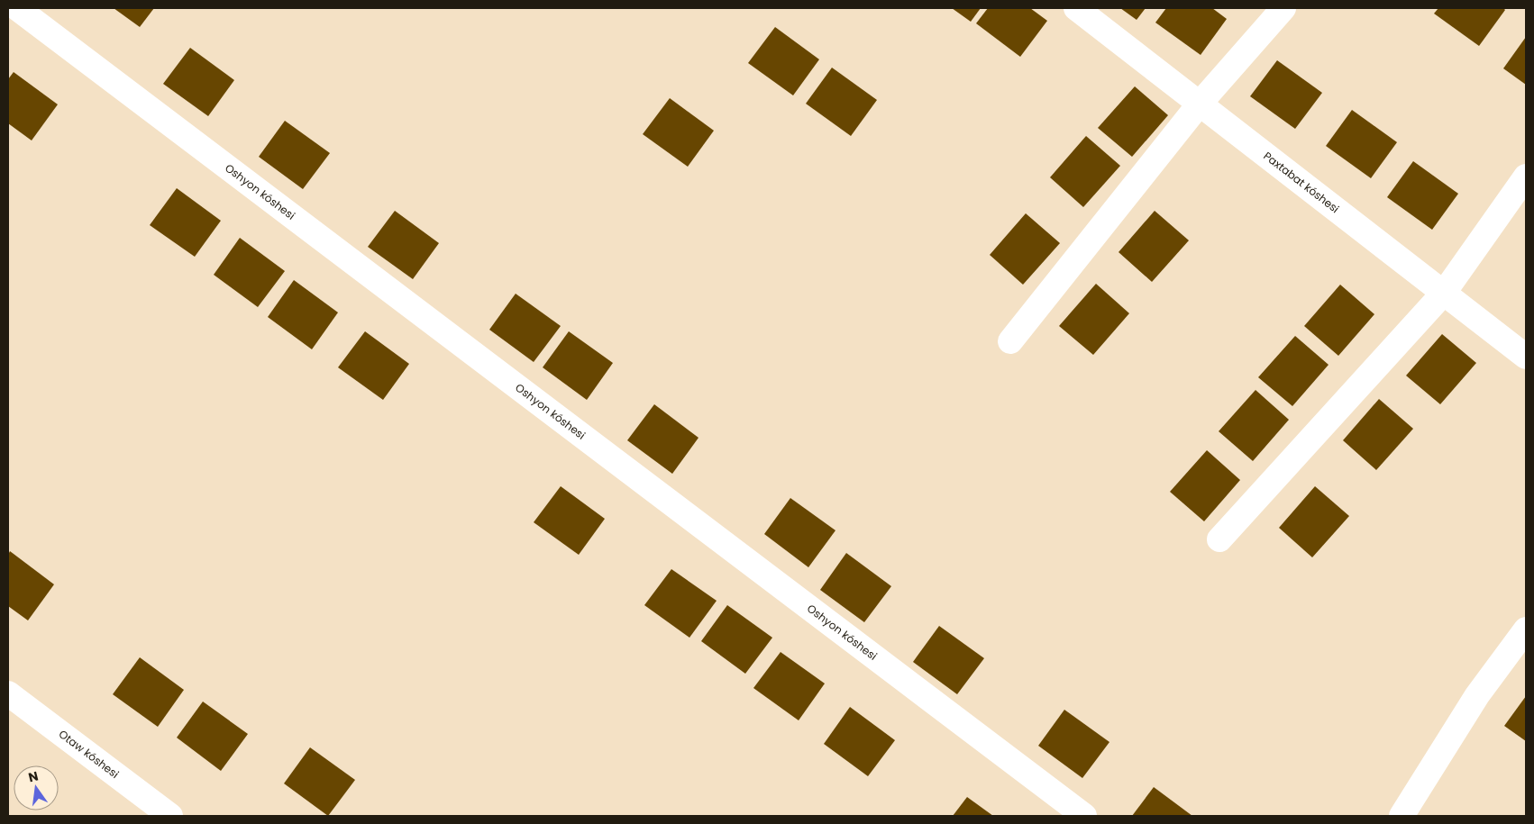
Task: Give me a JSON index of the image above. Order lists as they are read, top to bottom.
{
  "streets": {
    "street": ["Paxtabat kóshesi", "Oshyon kóshesi", "Otaw kóshesi"]
  },
  "north": "top"
}
